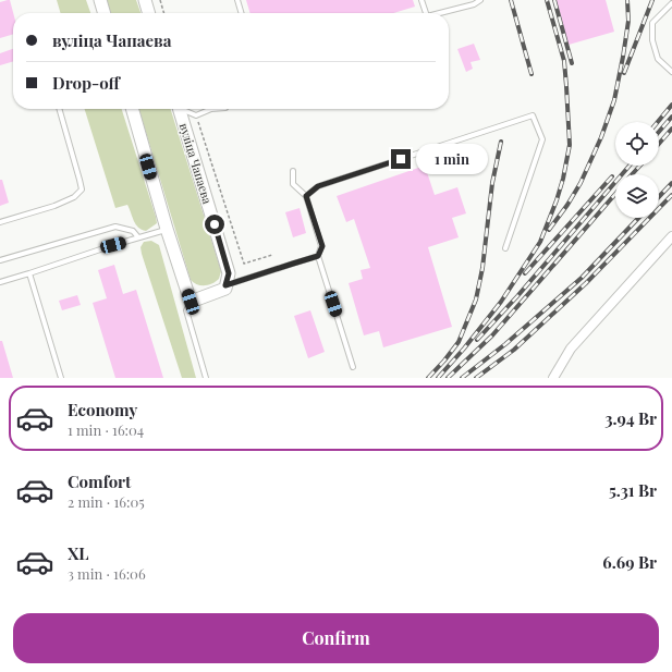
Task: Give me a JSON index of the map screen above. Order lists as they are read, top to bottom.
{
  "streets": {
    "street": ["вуліца Чапаева"]
  },
  "page": {
    "banner": ["вуліца Чапаева", "Drop-off"],
    "bubble": "1 min",
    "list": [
      {
        "name": "Economy",
        "note": "1 min · 16:04",
        "value": "3.94 Br"
      },
      {
        "name": "Comfort",
        "note": "2 min · 16:05",
        "value": "5.31 Br"
      },
      {
        "name": "XL",
        "note": "3 min · 16:06",
        "value": "6.69 Br"
      }
    ],
    "buttons": "Confirm"
  }
}
